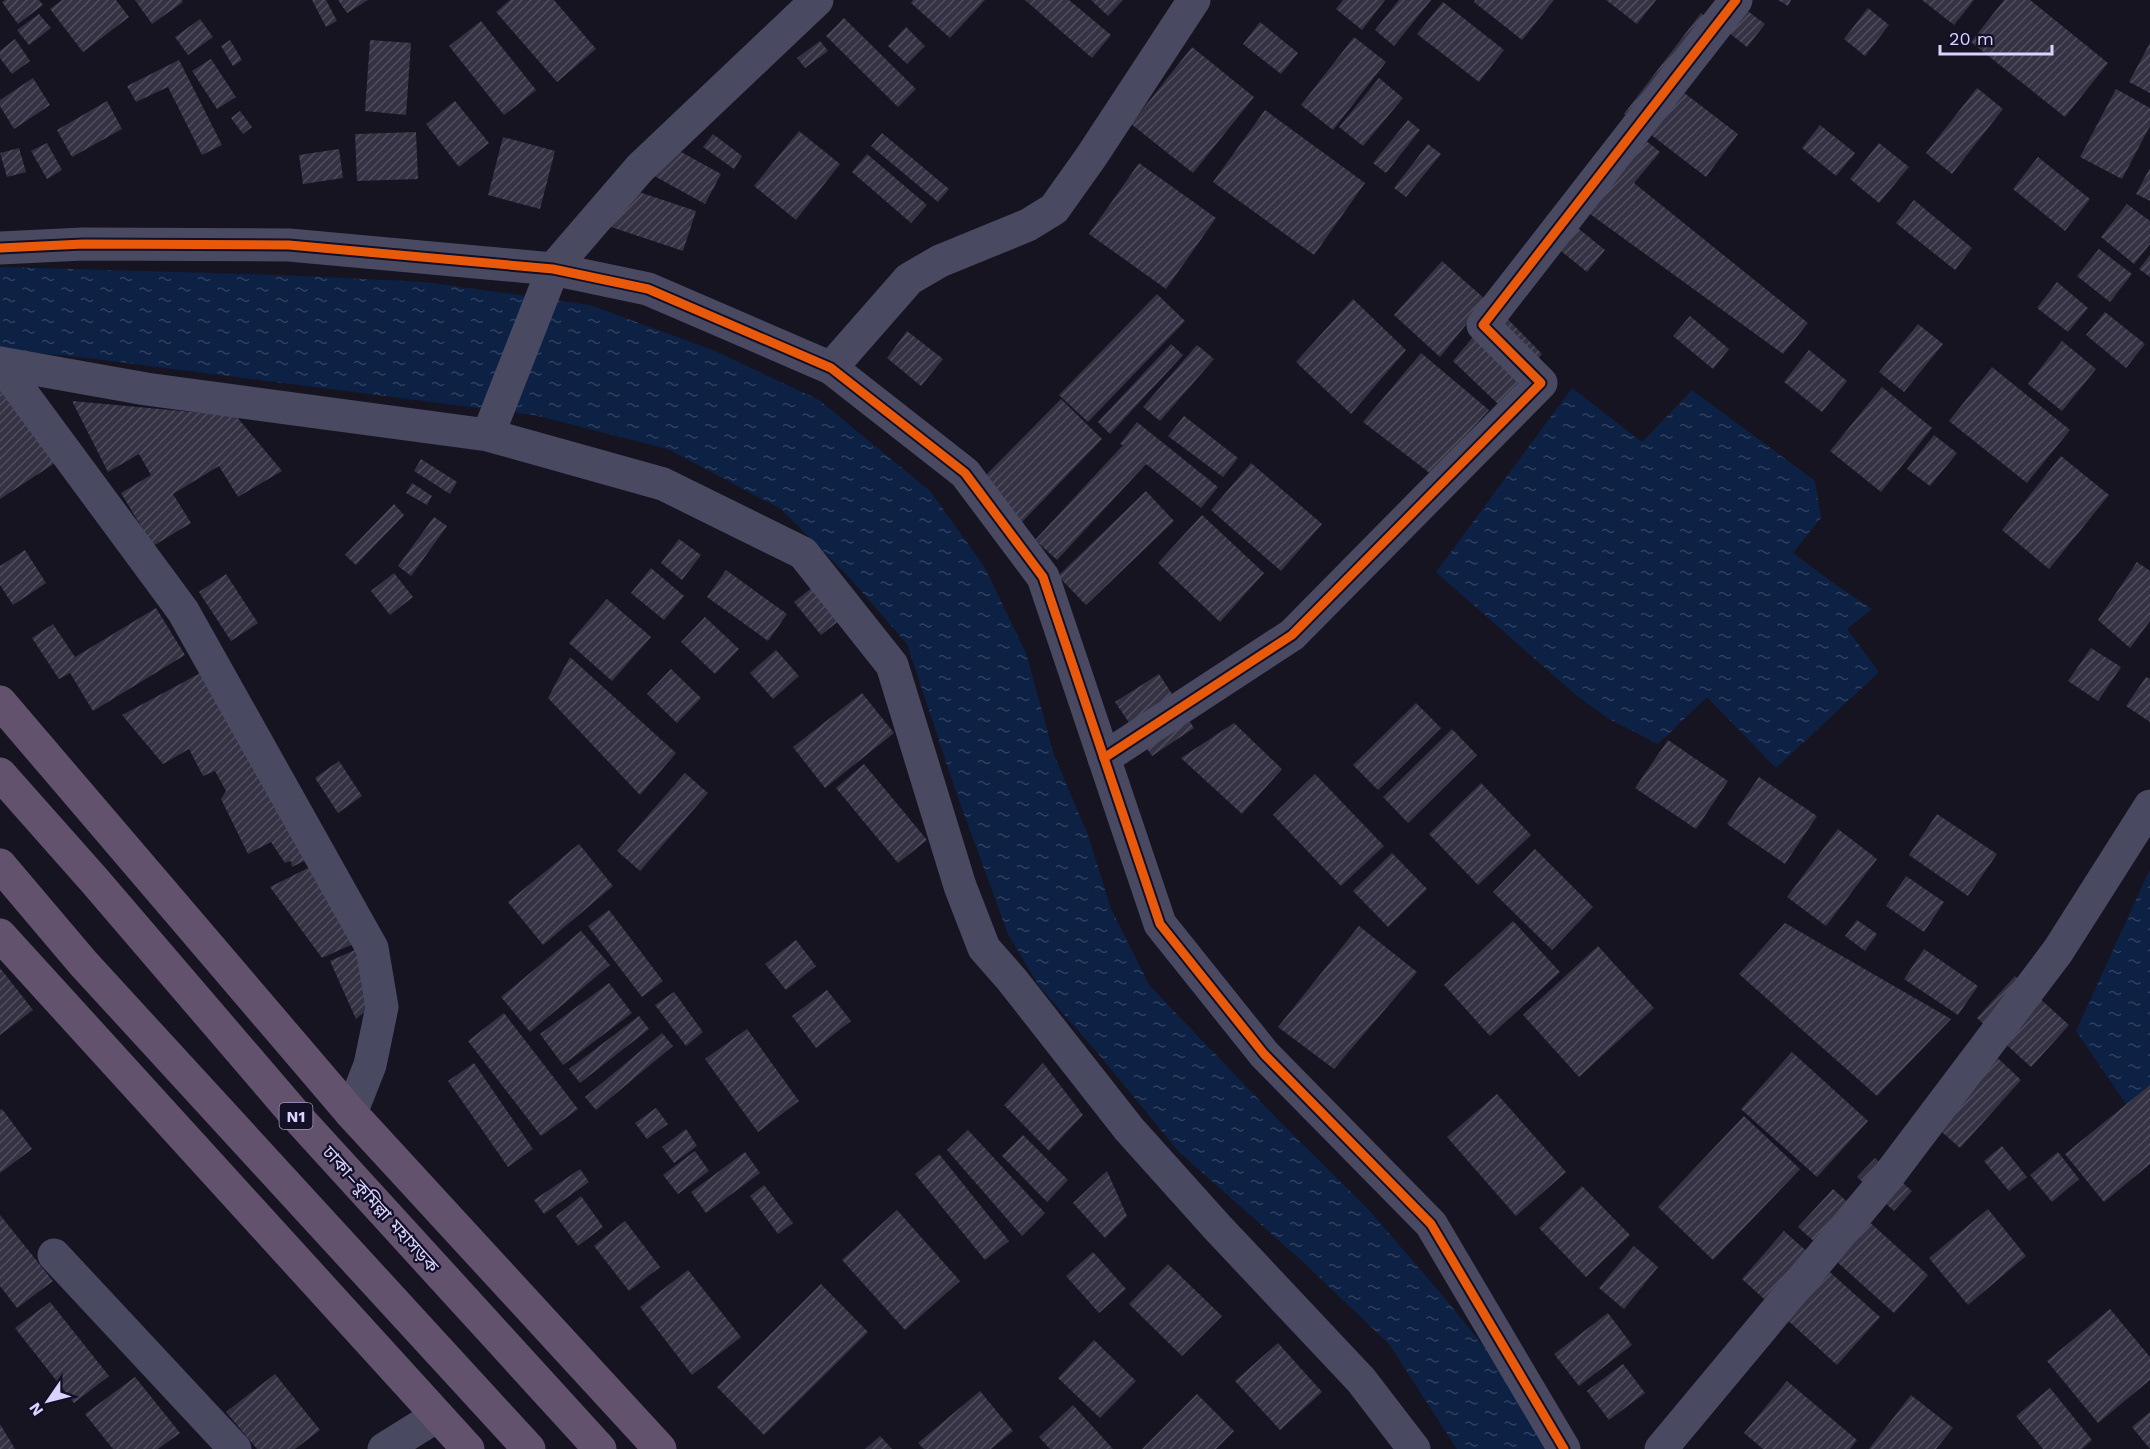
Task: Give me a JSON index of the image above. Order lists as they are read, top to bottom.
{
  "streets": {
    "highway": ["N1", "ঢাকা–কুমিল্লা মহাসড়ক"]
  },
  "scale_bar": "20 m",
  "north": "bottom left"
}
